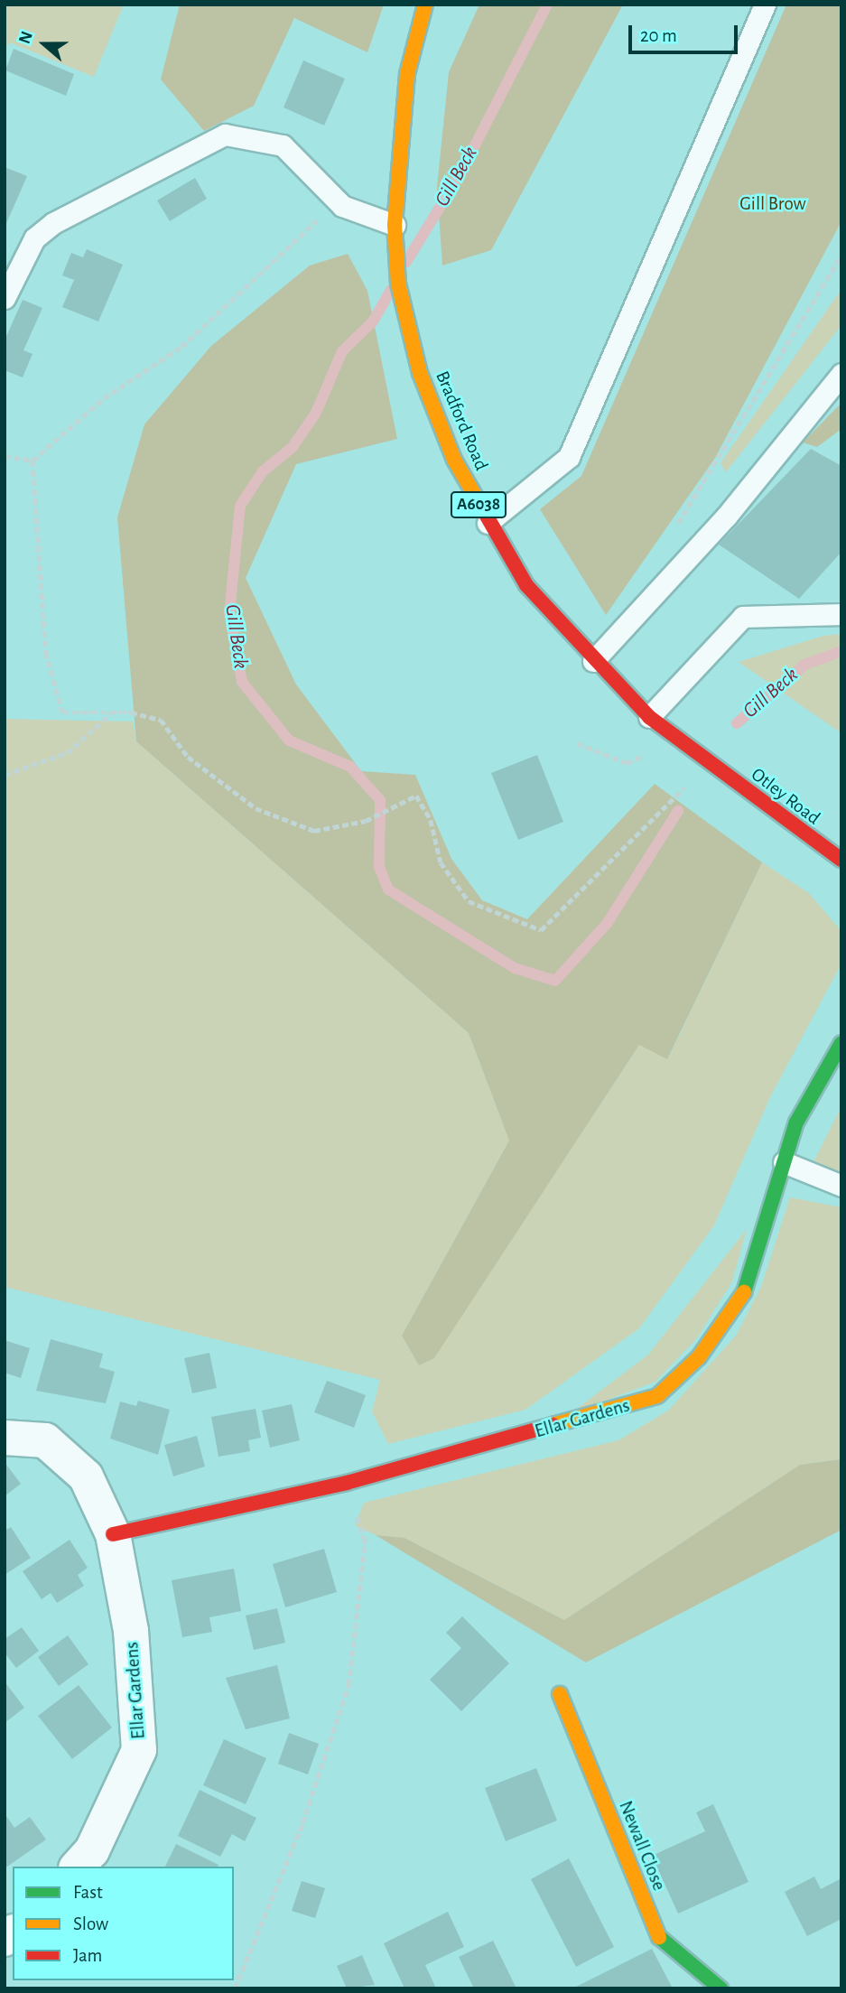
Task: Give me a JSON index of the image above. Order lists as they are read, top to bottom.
{
  "streets": {
    "street": [
      "Bradford Road",
      "A6038",
      "Otley Road",
      "Ellar Gardens",
      "Newall Close"
    ]
  },
  "crossings": [
    ["Bradford Road", "Otley Road"]
  ],
  "water": ["Gill Beck"],
  "parks": ["Gill Brow"],
  "legend": ["Fast", "Slow", "Jam"],
  "scale_bar": "20 m",
  "north": "left"
}
